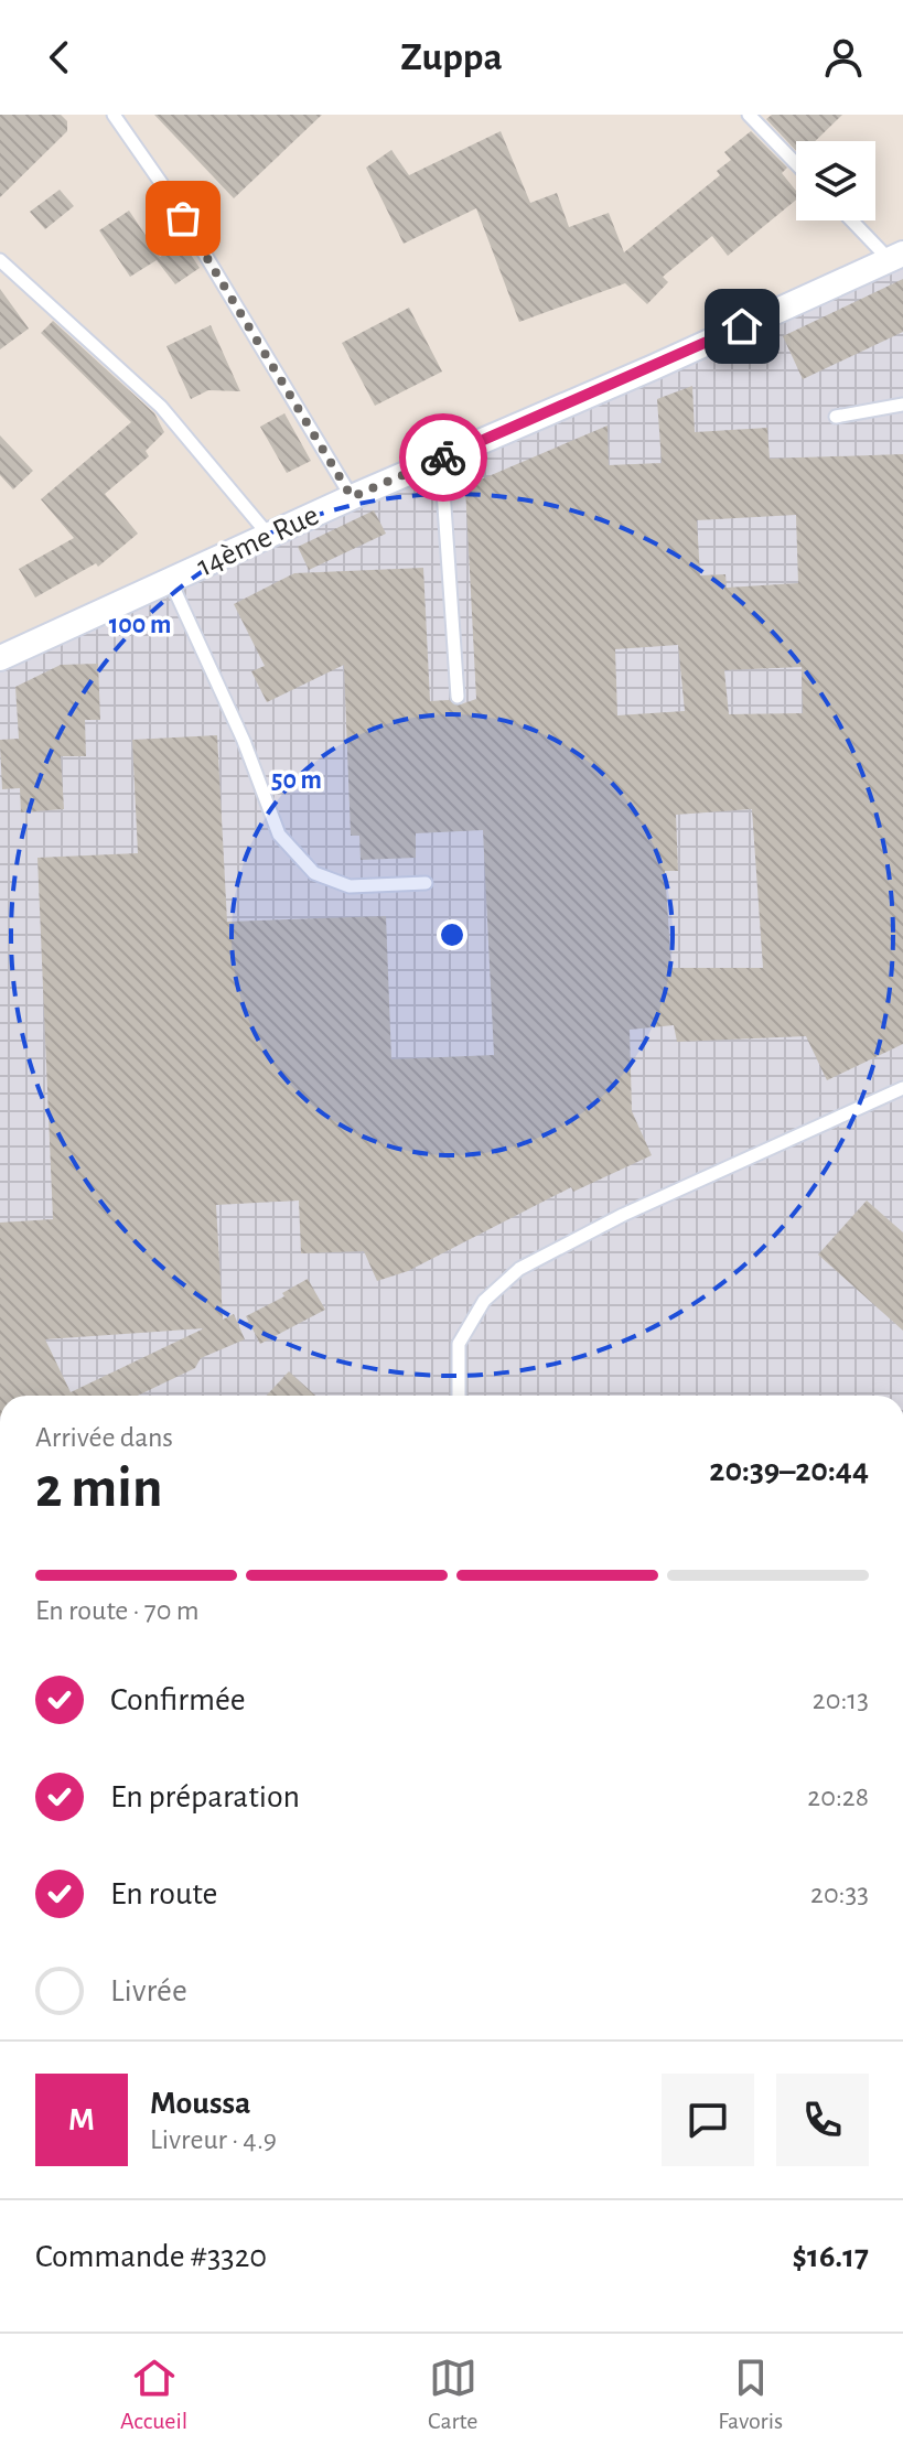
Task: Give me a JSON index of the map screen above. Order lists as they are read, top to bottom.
{
  "streets": {
    "street": ["14ème Rue"]
  },
  "page": {
    "header": "Zuppa",
    "heading": ["2 min", "Arrivée dans", "20:39–20:44"],
    "panel": [
      "Moussa",
      "Livreur · 4.9",
      "Commande #3320",
      "$16.17"
    ],
    "bar": "En route · 70 m",
    "list": [
      ["Confirmée", "20:13"],
      ["En préparation", "20:28"],
      ["En route", "20:33"],
      "Livrée"
    ],
    "round": "M",
    "tabs": ["Accueil", "Carte", "Favoris"]
  },
  "rings": ["100 m", "50 m"]
}
